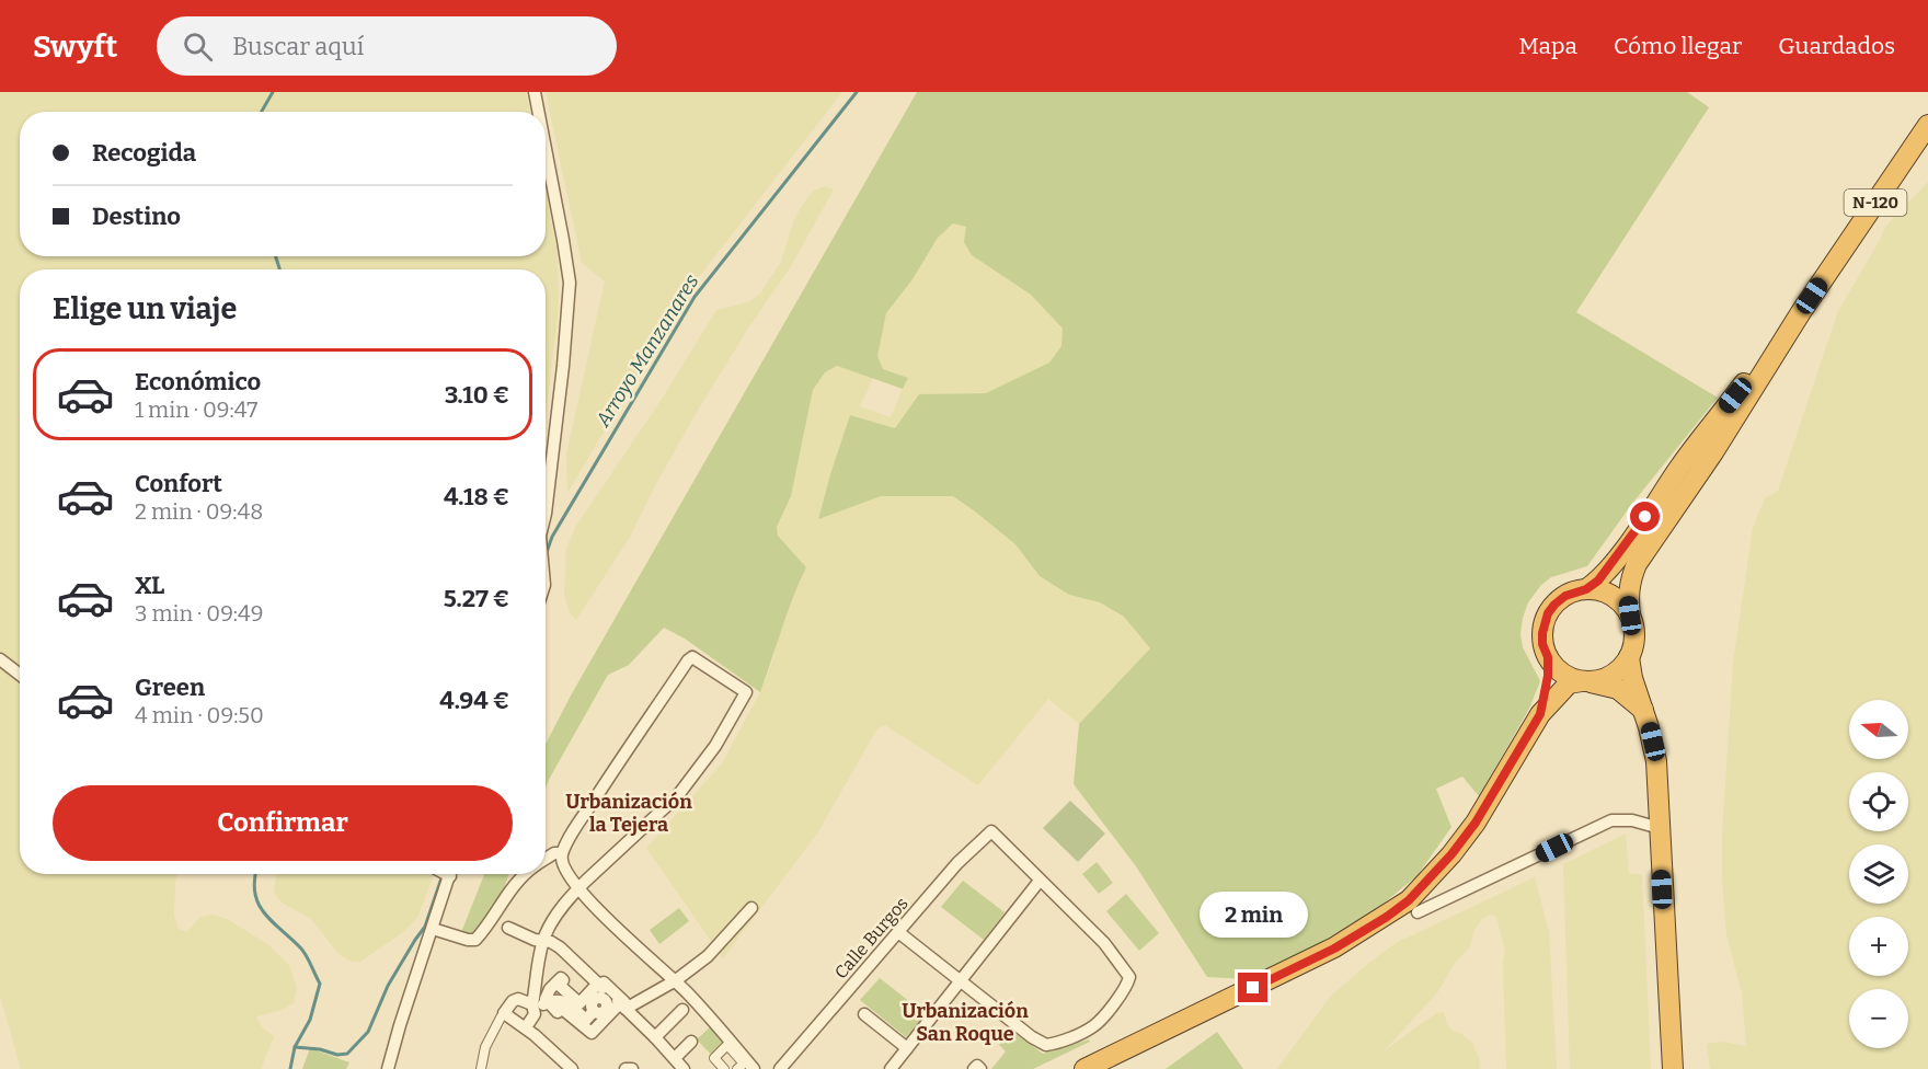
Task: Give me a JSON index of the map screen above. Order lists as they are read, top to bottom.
{
  "streets": {
    "highway": ["N-120"],
    "street": ["Calle Burgos"]
  },
  "districts": ["Urbanización la Tejera", "Urbanización San Roque"],
  "water": ["Arroyo Manzanares"],
  "north": "left",
  "page": {
    "header": "Swyft",
    "search": "Buscar aquí",
    "nav": ["Mapa", "Cómo llegar", "Guardados"],
    "banner": ["Recogida", "Destino"],
    "heading": "Elige un viaje",
    "list": [
      {
        "name": "Económico",
        "note": "1 min · 09:47",
        "value": "3.10 €"
      },
      {
        "name": "Confort",
        "note": "2 min · 09:48",
        "value": "4.18 €"
      },
      {
        "name": "XL",
        "note": "3 min · 09:49",
        "value": "5.27 €"
      },
      {
        "name": "Green",
        "note": "4 min · 09:50",
        "value": "4.94 €"
      }
    ],
    "map_buttons": ["+", "−"],
    "buttons": "Confirmar",
    "bubble": "2 min"
  }
}
